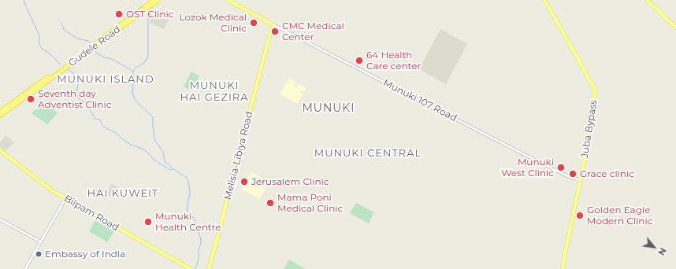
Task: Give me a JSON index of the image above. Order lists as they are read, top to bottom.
{
  "streets": {
    "highway": ["Gudele Road"],
    "main road": [
      "Munuki 107 Road",
      "Juba Bypass",
      "Melisia-Libiya Road",
      "Bilpam Road"
    ]
  },
  "crossings": [
    ["Munuki 107 Road", "Juba Bypass"],
    ["Munuki 107 Road", "Melisia-Libiya Road"]
  ],
  "districts": [
    "MUNUKI ISLAND",
    "MUNUKI HAI GEZIRA",
    "MUNUKI",
    "MUNUKI CENTRAL",
    "HAI KUWEIT"
  ],
  "places": [
    "OST Clinic",
    "Lozok Medical Clinic",
    "CMC Medical Center",
    "64 Health Care center",
    "Seventh day Adventist Clinic",
    "Munuki West Clinic",
    "Grace clinic",
    "Jerusalem Clinic",
    "Mama Poni Medical Clinic",
    "Golden Eagle Modern Clinic",
    "Munuki Health Centre",
    "Embassy of India"
  ],
  "north": "bottom right"
}
